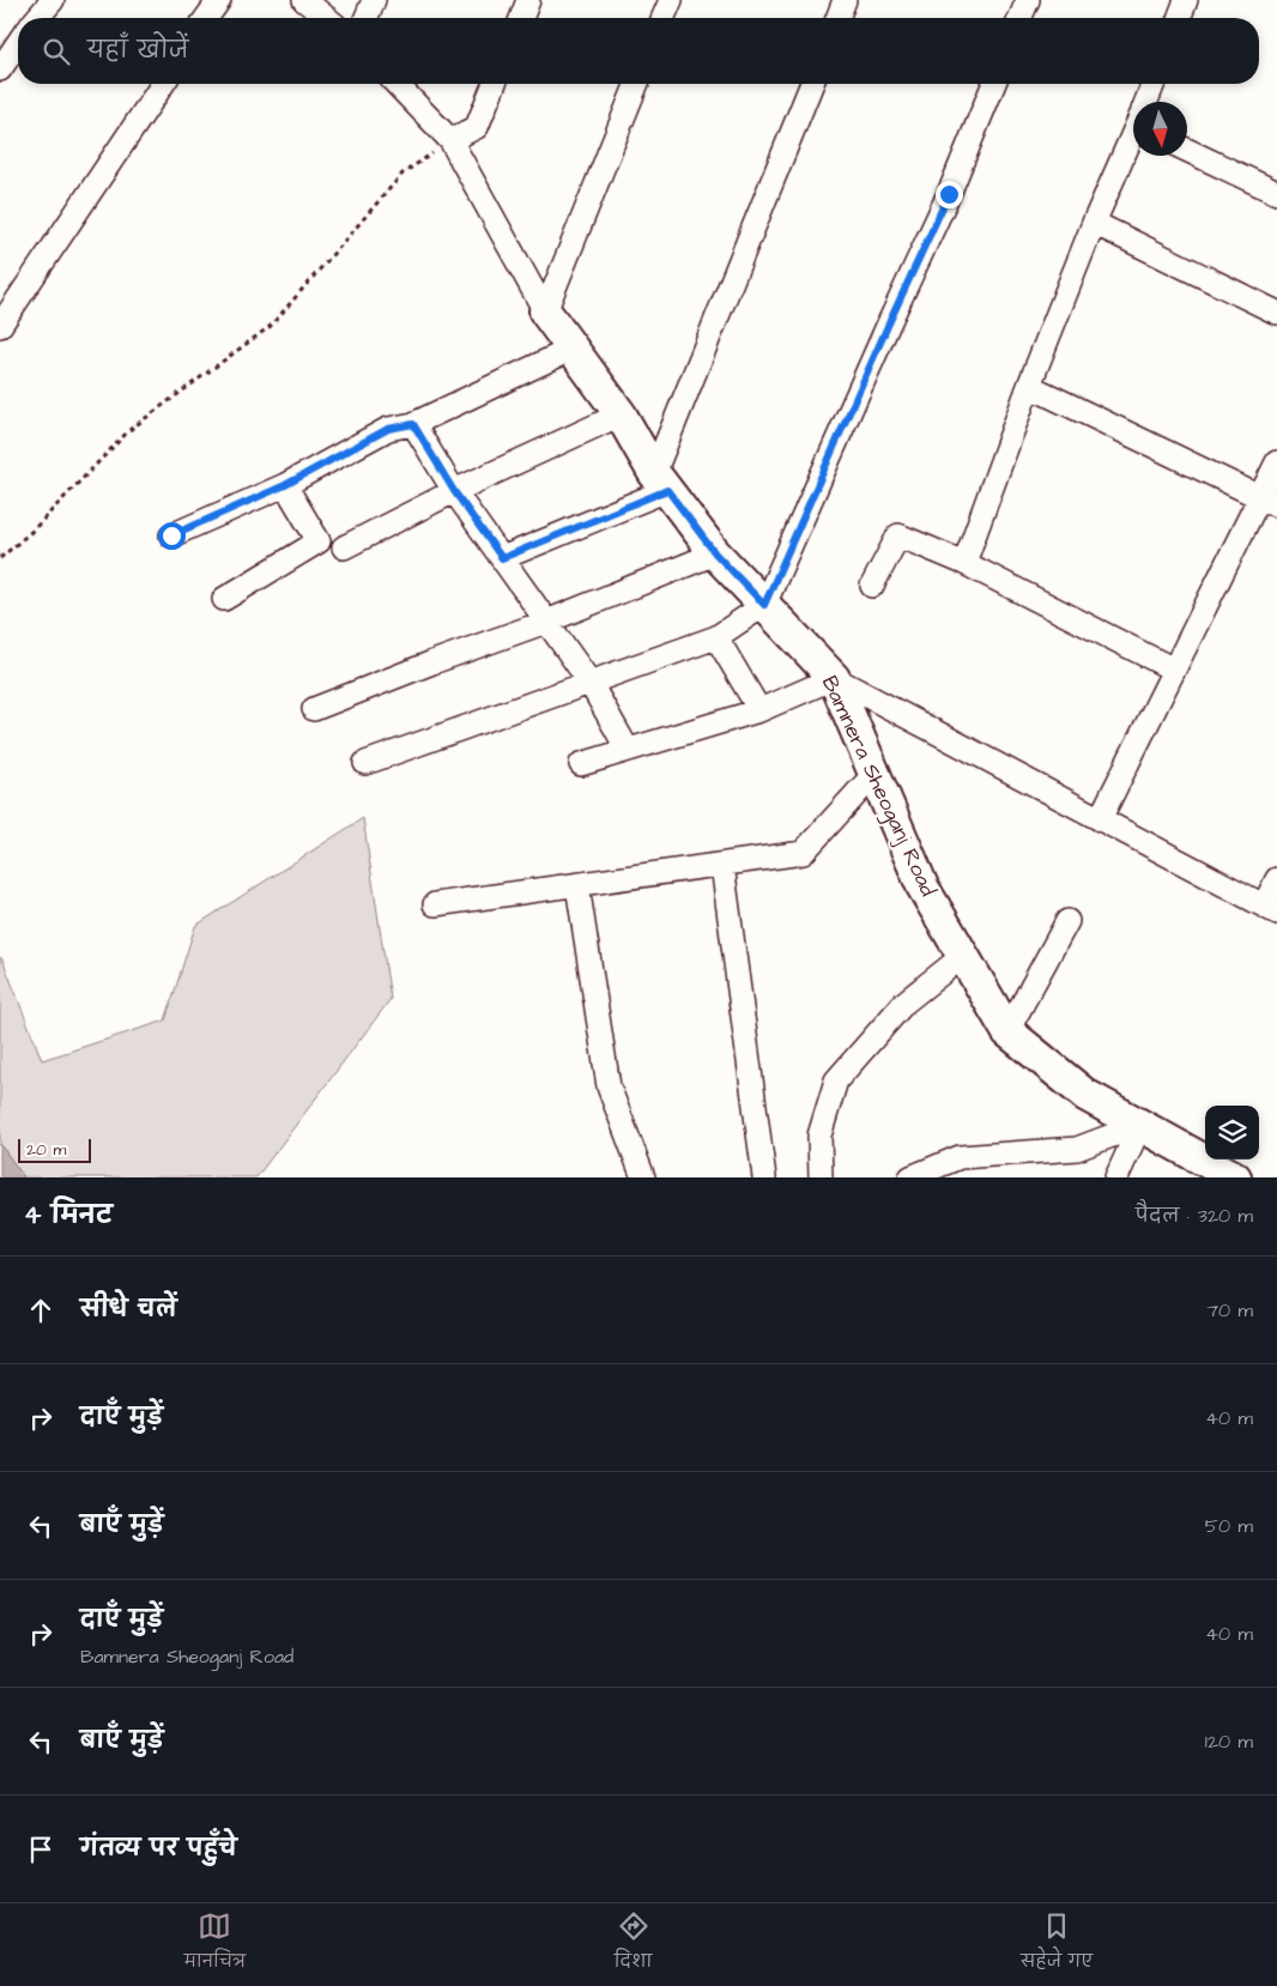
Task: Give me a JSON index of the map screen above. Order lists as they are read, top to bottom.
{
  "streets": {
    "main road": ["Bamnera Sheoganj Road"]
  },
  "scale_bar": "20 m",
  "north": "bottom",
  "page": {
    "search": "यहाँ खोजें",
    "scale": "20 m",
    "heading": ["4 मिनट", "पैदल · 320 m"],
    "list": [
      ["सीधे चलें", "70 m"],
      ["दाएँ मुड़ें", "40 m"],
      ["बाएँ मुड़ें", "50 m"],
      ["दाएँ मुड़ें", "Bamnera Sheoganj Road", "40 m"],
      ["बाएँ मुड़ें", "120 m"],
      "गंतव्य पर पहुँचे"
    ],
    "nav": ["मानचित्र", "दिशा", "सहेजे गए"]
  }
}
